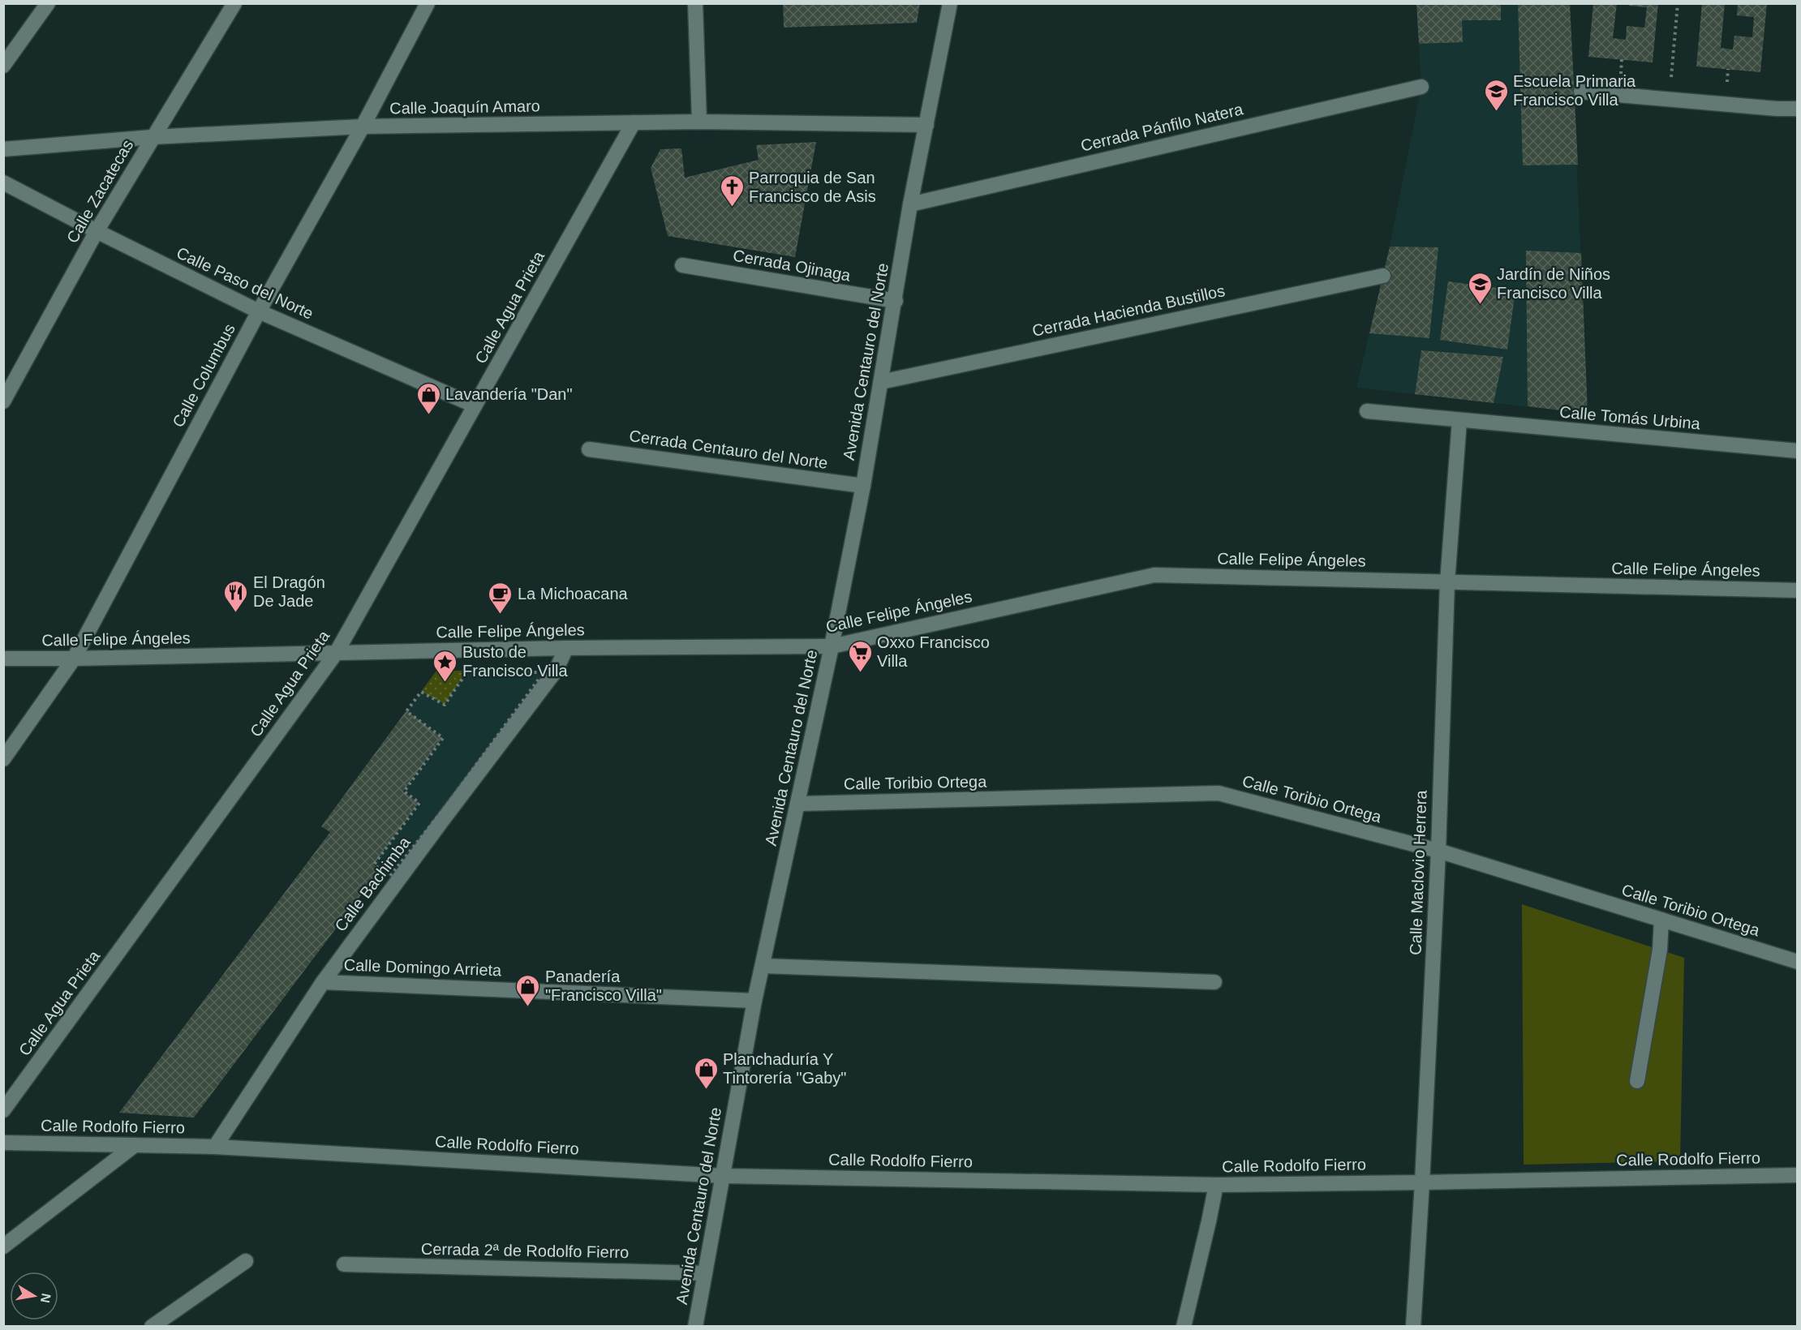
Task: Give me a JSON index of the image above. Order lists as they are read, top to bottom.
{
  "streets": {
    "street": [
      "Calle Joaquín Amaro",
      "Cerrada Pánfilo Natera",
      "Calle Zacatecas",
      "Cerrada Ojinaga",
      "Calle Paso del Norte",
      "Calle Agua Prieta",
      "Cerrada Hacienda Bustillos",
      "Avenida Centauro del Norte",
      "Calle Columbus",
      "Calle Tomás Urbina",
      "Cerrada Centauro del Norte",
      "Calle Felipe Ángeles",
      "Calle Toribio Ortega",
      "Calle Maclovio Herrera",
      "Calle Bachimba",
      "Calle Domingo Arrieta",
      "Calle Rodolfo Fierro",
      "Cerrada 2ª de Rodolfo Fierro"
    ]
  },
  "crossings": [
    ["Calle Joaquín Amaro", "Calle Zacatecas"],
    ["Calle Joaquín Amaro", "Calle Agua Prieta"],
    ["Calle Joaquín Amaro", "Avenida Centauro del Norte"],
    ["Calle Joaquín Amaro", "Calle Columbus"],
    ["Cerrada Pánfilo Natera", "Avenida Centauro del Norte"],
    ["Calle Zacatecas", "Calle Paso del Norte"],
    ["Cerrada Ojinaga", "Avenida Centauro del Norte"],
    ["Calle Paso del Norte", "Calle Agua Prieta"],
    ["Calle Paso del Norte", "Calle Columbus"],
    ["Calle Agua Prieta", "Calle Felipe Ángeles"],
    ["Cerrada Hacienda Bustillos", "Avenida Centauro del Norte"],
    ["Avenida Centauro del Norte", "Cerrada Centauro del Norte"],
    ["Avenida Centauro del Norte", "Calle Felipe Ángeles"],
    ["Avenida Centauro del Norte", "Calle Toribio Ortega"],
    ["Avenida Centauro del Norte", "Calle Domingo Arrieta"],
    ["Avenida Centauro del Norte", "Calle Rodolfo Fierro"],
    ["Avenida Centauro del Norte", "Cerrada 2ª de Rodolfo Fierro"],
    ["Calle Columbus", "Calle Felipe Ángeles"],
    ["Calle Tomás Urbina", "Calle Maclovio Herrera"],
    ["Calle Felipe Ángeles", "Calle Maclovio Herrera"],
    ["Calle Felipe Ángeles", "Calle Bachimba"],
    ["Calle Toribio Ortega", "Calle Maclovio Herrera"],
    ["Calle Maclovio Herrera", "Calle Rodolfo Fierro"],
    ["Calle Bachimba", "Calle Domingo Arrieta"],
    ["Calle Bachimba", "Calle Rodolfo Fierro"]
  ],
  "places": {
    "school or university": ["Escuela Primaria Francisco Villa", "Jardín de Niños Francisco Villa"],
    "church": ["Parroquia de San Francisco de Asis"],
    "shop": ["Lavandería \"Dan\"", "Panadería \"Francisco Villa\"", "Planchaduría Y Tintorería \"Gaby\""],
    "restaurant": ["El Dragón De Jade"],
    "cafe": ["La Michoacana"],
    "supermarket": ["Oxxo Francisco Villa"],
    "place": ["Busto de Francisco Villa"]
  },
  "north": "right"
}
